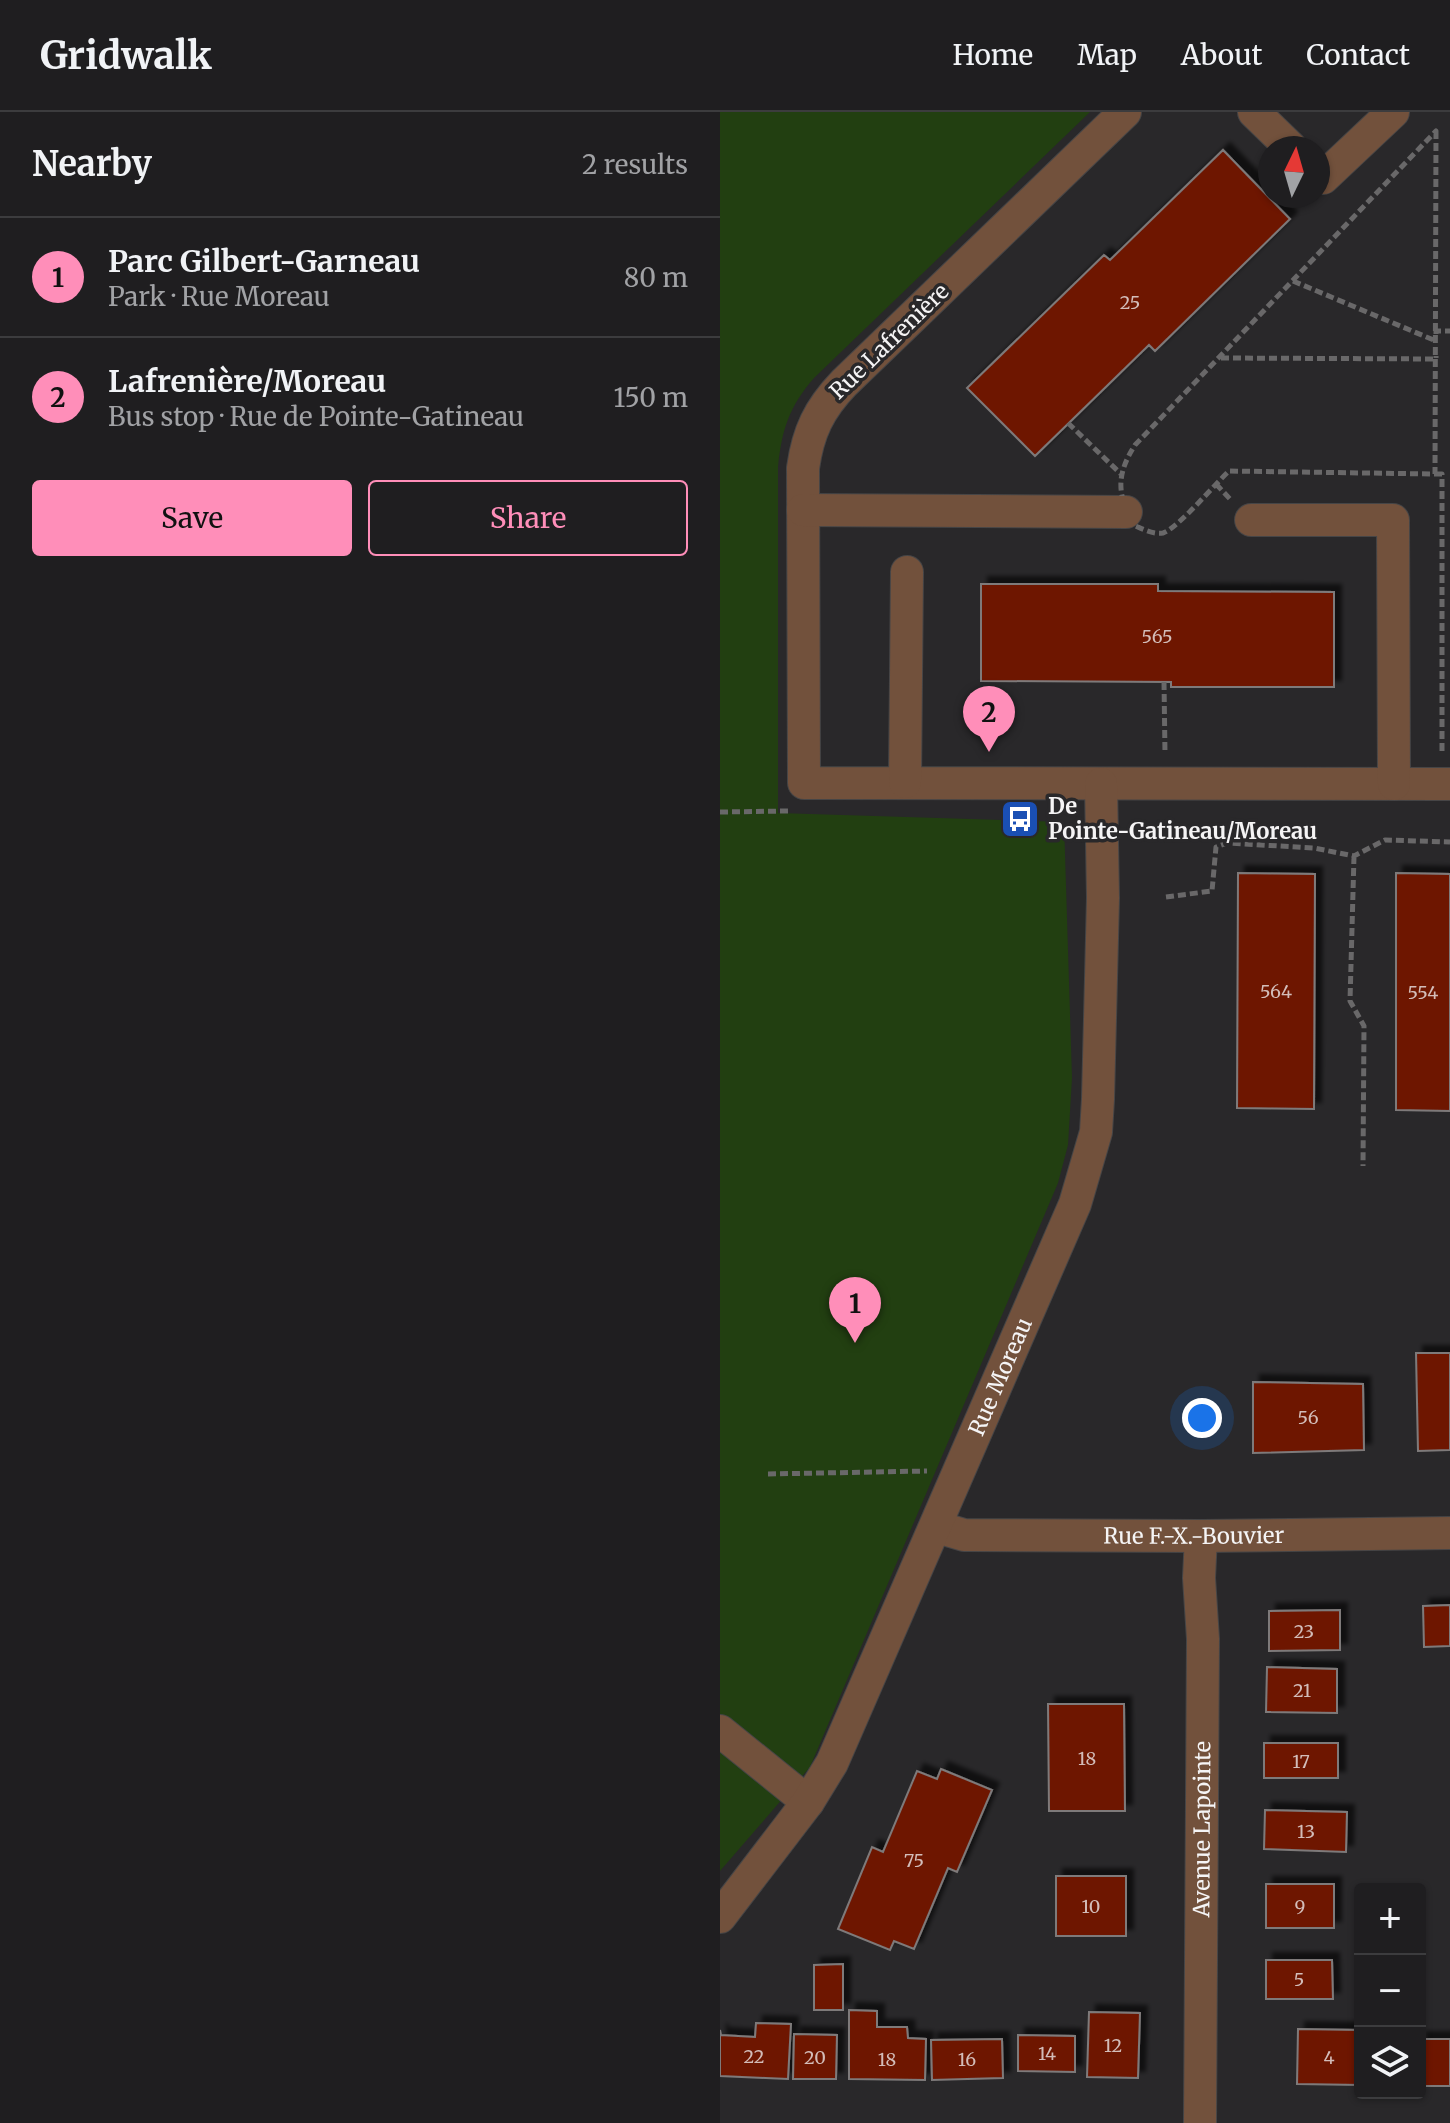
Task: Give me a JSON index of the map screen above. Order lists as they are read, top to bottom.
{
  "streets": {
    "street": [
      "Rue Lafrenière",
      "Rue Moreau",
      "Rue F.-X.-Bouvier",
      "Avenue Lapointe"
    ]
  },
  "crossings": [
    ["Rue Moreau", "Rue F.-X.-Bouvier"],
    ["Rue F.-X.-Bouvier", "Avenue Lapointe"]
  ],
  "places": {
    "bus stop": ["De Pointe-Gatineau/Moreau"]
  },
  "house_numbers": [
    "25",
    "565",
    "564",
    "554",
    "56",
    "23",
    "21",
    "18",
    "17",
    "13",
    "75",
    "10",
    "9",
    "5",
    "12",
    "14",
    "22",
    "20",
    "4",
    "18",
    "16"
  ],
  "north": "top",
  "page": {
    "header": "Gridwalk",
    "nav": [
      "Home",
      "Map",
      "About",
      "Contact"
    ],
    "heading": ["Nearby", "2 results"],
    "list": [
      {
        "mark": "1",
        "name": "Parc Gilbert-Garneau",
        "note": "Park · Rue Moreau",
        "value": "80 m"
      },
      {
        "mark": "2",
        "name": "Lafrenière/Moreau",
        "note": "Bus stop · Rue de Pointe-Gatineau",
        "value": "150 m"
      }
    ],
    "buttons": ["Save", "Share"],
    "pins": ["2", "1"],
    "map_buttons": ["+", "−"]
  }
}
